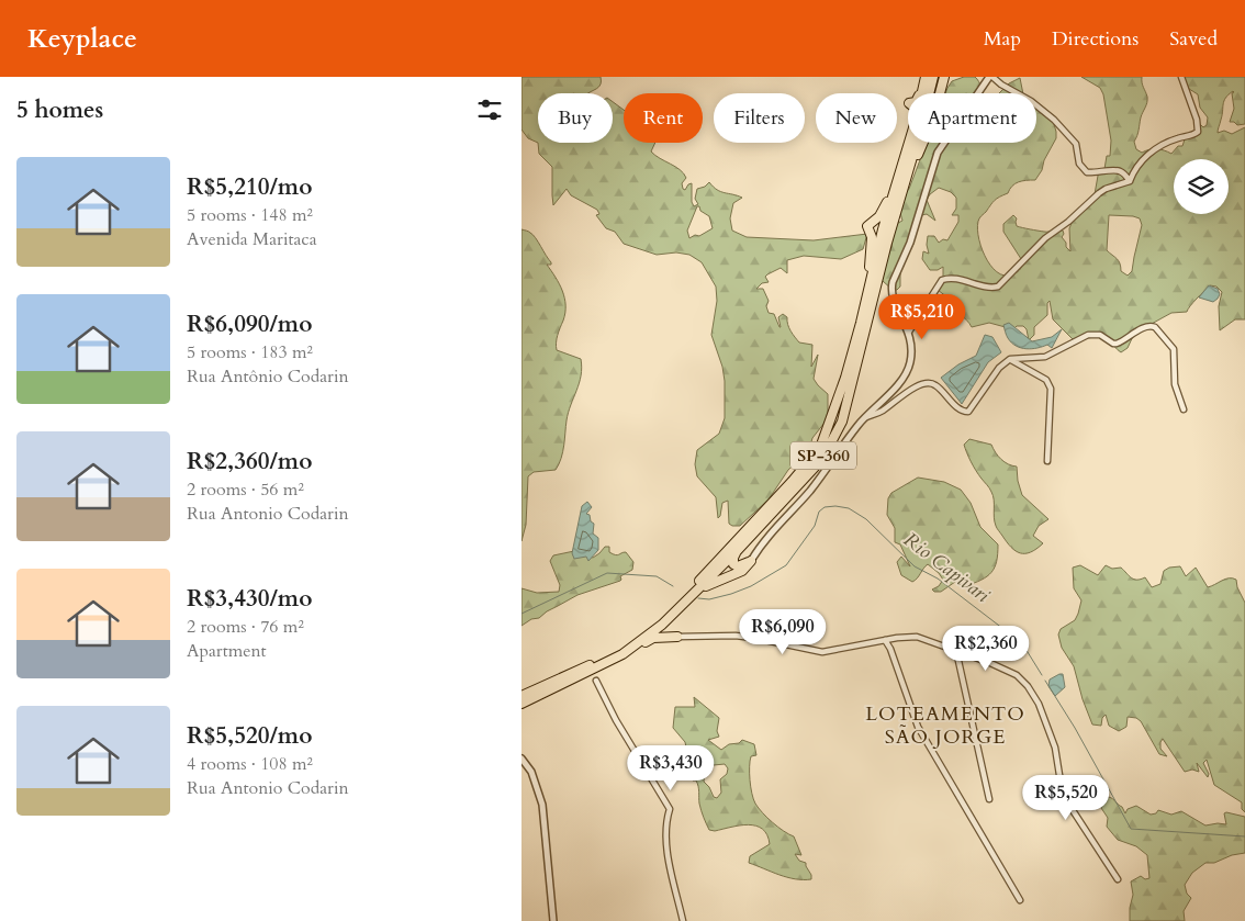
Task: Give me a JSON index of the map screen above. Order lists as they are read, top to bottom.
{
  "streets": {
    "highway": ["SP-360"]
  },
  "districts": ["LOTEAMENTO SÃO JORGE"],
  "water": ["Rio Capivari"],
  "page": {
    "header": "Keyplace",
    "nav": ["Map", "Directions", "Saved"],
    "heading": "5 homes",
    "chip": [
      "Buy",
      "Rent",
      "Filters",
      "New",
      "Apartment"
    ],
    "list": [
      {
        "name": "R$5,210/mo",
        "note": "5 rooms · 148 m² · Avenida Maritaca"
      },
      {
        "name": "R$6,090/mo",
        "note": "5 rooms · 183 m² · Rua Antônio Codarin"
      },
      {
        "name": "R$2,360/mo",
        "note": "2 rooms · 56 m² · Rua Antonio Codarin"
      },
      {
        "name": "R$3,430/mo",
        "note": "2 rooms · 76 m² · Apartment"
      },
      {
        "name": "R$5,520/mo",
        "note": "4 rooms · 108 m² · Rua Antonio Codarin"
      }
    ],
    "price": [
      "R$5,210",
      "R$6,090",
      "R$2,360",
      "R$3,430",
      "R$5,520"
    ]
  }
}
